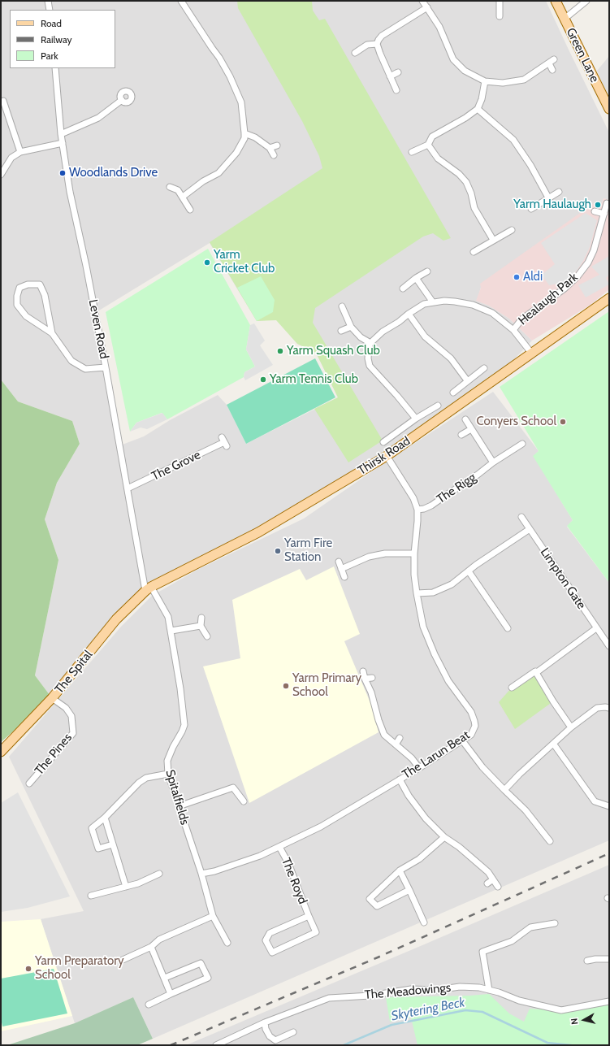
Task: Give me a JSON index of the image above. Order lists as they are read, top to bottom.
{
  "streets": {
    "main road": ["Green Lane", "Thirsk Road", "The Spital"],
    "street": [
      "Healaugh Park",
      "Leven Road",
      "The Grove",
      "The Rigg",
      "Limpton Gate",
      "The Pines",
      "The Larun Beat",
      "Spitalfields",
      "The Royd",
      "The Meadowings"
    ]
  },
  "crossings": [
    ["Leven Road", "Thirsk Road"],
    ["Leven Road", "The Grove"],
    ["Leven Road", "The Spital"],
    ["Leven Road", "Spitalfields"],
    ["Thirsk Road", "The Spital"],
    ["Thirsk Road", "The Larun Beat"],
    ["Thirsk Road", "Spitalfields"],
    ["The Rigg", "The Larun Beat"],
    ["The Spital", "The Pines"],
    ["The Spital", "Spitalfields"],
    ["The Larun Beat", "Spitalfields"],
    ["The Larun Beat", "The Royd"]
  ],
  "water": ["Skytering Beck"],
  "places": [
    "Woodlands Drive",
    "Yarm Haulaugh",
    "Yarm Cricket Club",
    "Aldi",
    "Yarm Squash Club",
    "Yarm Tennis Club",
    "Conyers School",
    "Yarm Fire Station",
    "Yarm Primary School",
    "Yarm Preparatory School"
  ],
  "legend": ["Road", "Railway", "Park"],
  "north": "left"
}
